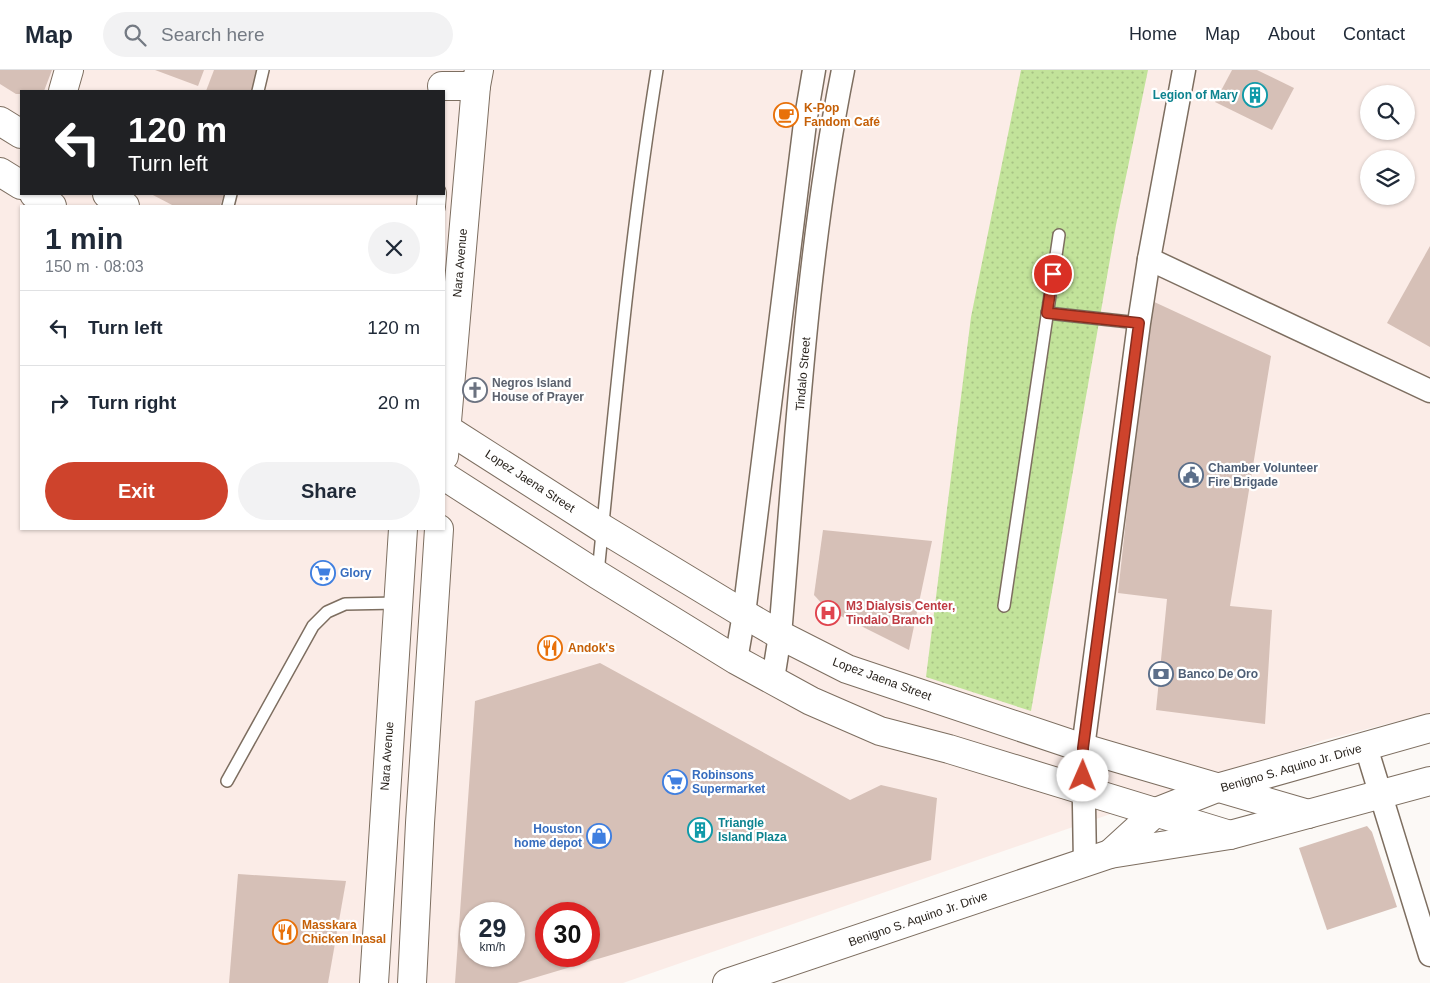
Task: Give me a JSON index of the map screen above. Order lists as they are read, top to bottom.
{
  "streets": {
    "main road": ["Nara Avenue", "Lopez Jaena Street", "Benigno S. Aquino Jr. Drive"],
    "street": ["Tindalo Street"]
  },
  "crossings": [
    ["Nara Avenue", "Lopez Jaena Street"],
    ["Tindalo Street", "Lopez Jaena Street"],
    ["Lopez Jaena Street", "Benigno S. Aquino Jr. Drive"]
  ],
  "places": {
    "building": ["Legion of Mary", "Triangle Island Plaza"],
    "cafe": ["K-Pop Fandom Café"],
    "church": ["Negros Island House of Prayer"],
    "public building": ["Chamber Volunteer Fire Brigade"],
    "supermarket": ["Glory", "Robinsons Supermarket"],
    "hospital": ["M3 Dialysis Center, Tindalo Branch"],
    "restaurant": ["Andok's", "Masskara Chicken Inasal"],
    "bank": ["Banco De Oro"],
    "shop": ["Houston home depot"]
  },
  "page": {
    "header": "Map",
    "search": "Search here",
    "nav": [
      "Home",
      "Map",
      "About",
      "Contact"
    ],
    "turn": ["120 m", "Turn left"],
    "heading": ["1 min", "150 m · 08:03"],
    "list": [
      {
        "name": "Turn left",
        "value": "120 m"
      },
      {
        "name": "Turn right",
        "value": "20 m"
      }
    ],
    "buttons": ["Exit", "Share"],
    "speed": "29 km/h",
    "limit": "30"
  }
}
